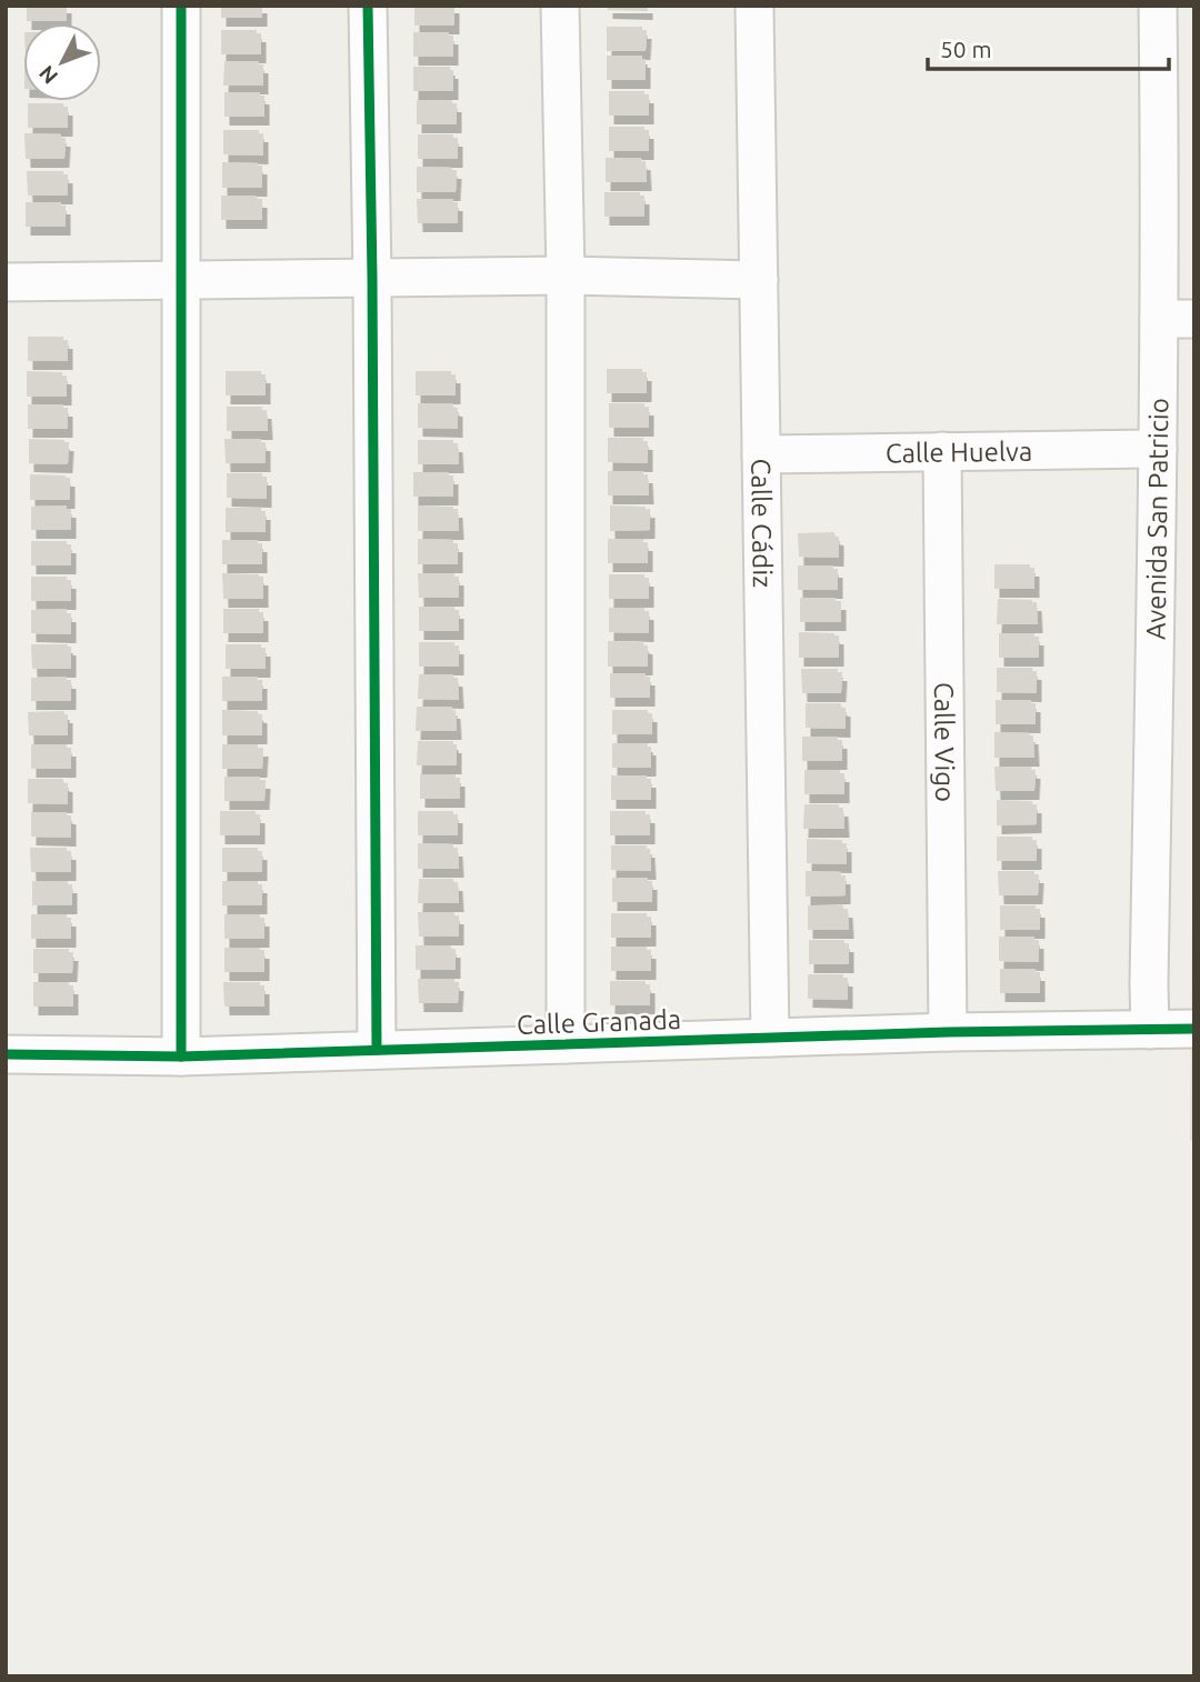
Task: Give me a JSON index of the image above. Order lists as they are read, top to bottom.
{
  "streets": {
    "street": [
      "Calle Huelva",
      "Avenida San Patricio",
      "Calle Cádiz",
      "Calle Vigo",
      "Calle Granada"
    ]
  },
  "crossings": [
    ["Calle Huelva", "Avenida San Patricio"],
    ["Calle Huelva", "Calle Cádiz"],
    ["Calle Huelva", "Calle Vigo"],
    ["Avenida San Patricio", "Calle Granada"],
    ["Calle Cádiz", "Calle Granada"],
    ["Calle Vigo", "Calle Granada"]
  ],
  "scale_bar": "50 m",
  "north": "bottom left"
}
